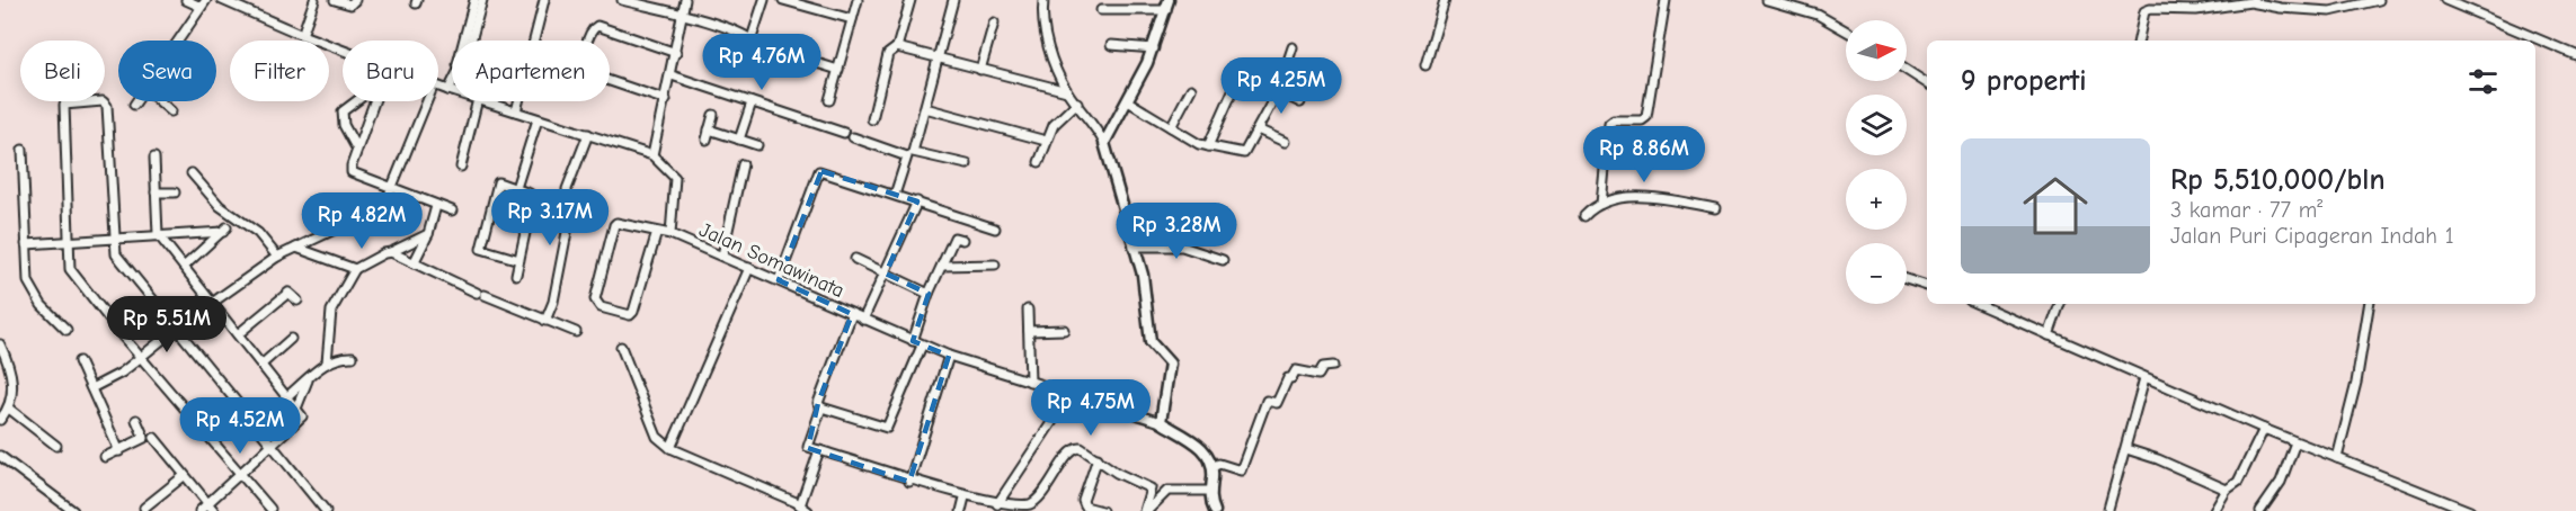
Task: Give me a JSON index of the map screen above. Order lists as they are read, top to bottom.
{
  "streets": {
    "street": ["Jalan Somawinata"]
  },
  "north": "right",
  "page": {
    "map_buttons": ["+", "−"],
    "price": [
      "Rp 4.76M",
      "Rp 4.25M",
      "Rp 8.86M",
      "Rp 3.17M",
      "Rp 4.82M",
      "Rp 3.28M",
      "Rp 5.51M",
      "Rp 4.75M",
      "Rp 4.52M"
    ],
    "chip": [
      "Beli",
      "Sewa",
      "Filter",
      "Baru",
      "Apartemen"
    ],
    "heading": "9 properti",
    "list": [
      {
        "name": "Rp 5,510,000/bln",
        "note": "3 kamar · 77 m² · Jalan Puri Cipageran Indah 1"
      }
    ]
  }
}
